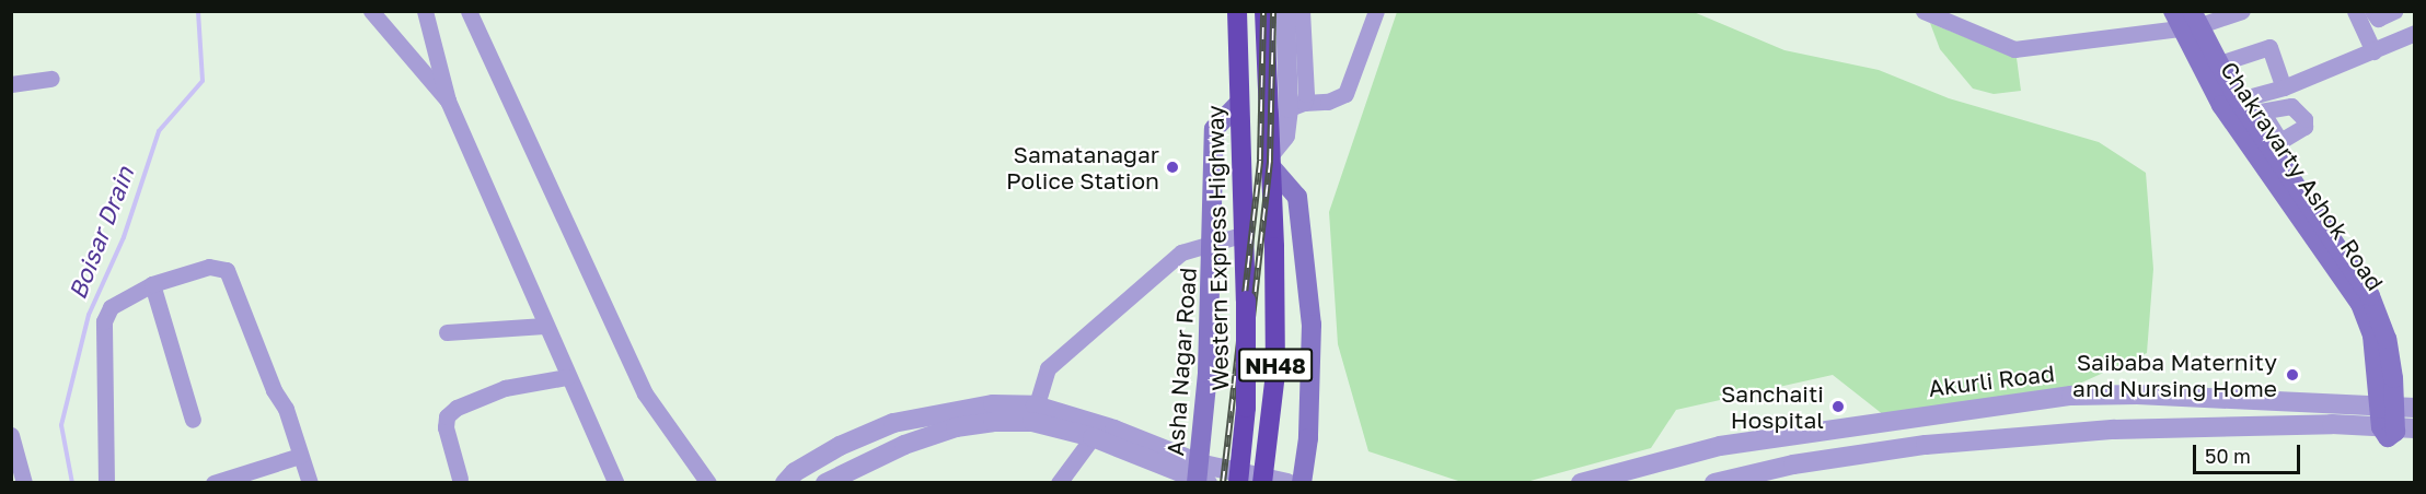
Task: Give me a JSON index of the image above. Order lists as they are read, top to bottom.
{
  "streets": {
    "highway": ["Western Express Highway", "NH48"],
    "main road": ["Chakravarty Ashok Road", "Asha Nagar Road"],
    "street": ["Akurli Road"]
  },
  "crossings": [
    ["Chakravarty Ashok Road", "Akurli Road"],
    ["Western Express Highway", "Asha Nagar Road"]
  ],
  "water": ["Boisar Drain"],
  "places": ["Samatanagar Police Station", "Saibaba Maternity and Nursing Home", "Sanchaiti Hospital"],
  "scale_bar": "50 m"
}
